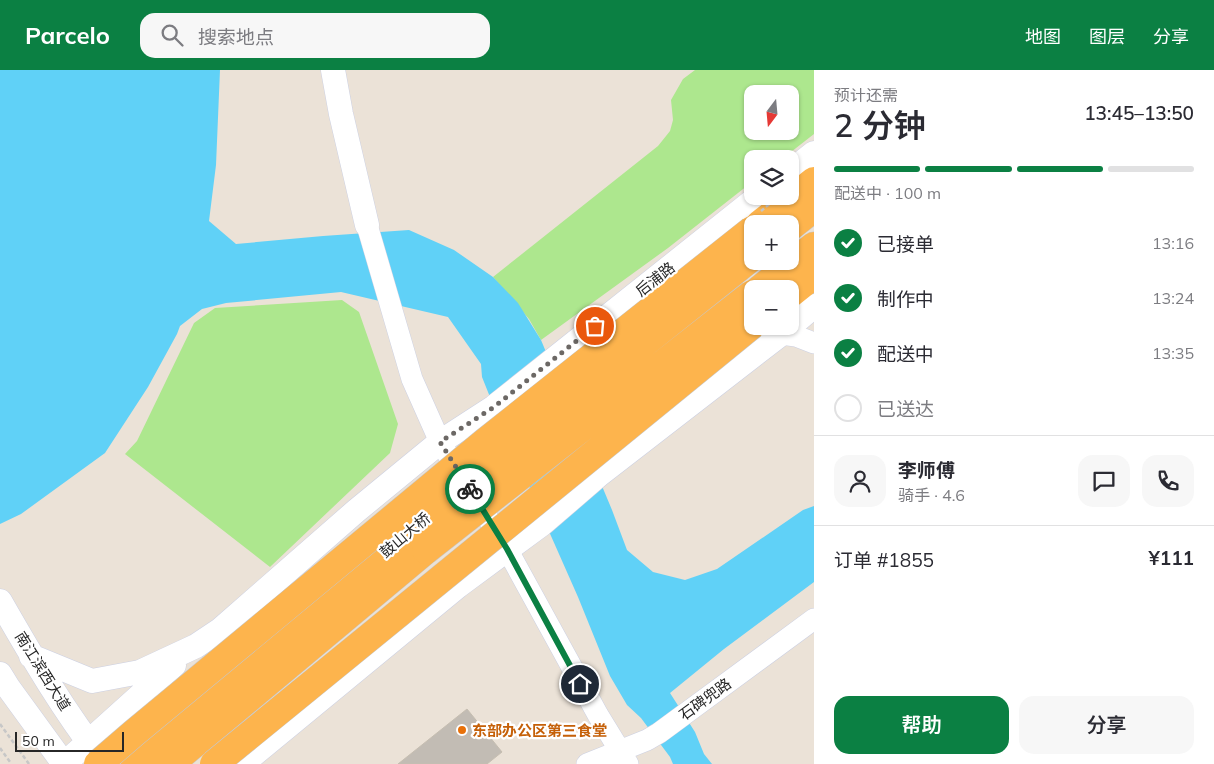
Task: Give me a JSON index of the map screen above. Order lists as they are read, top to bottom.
{
  "streets": {
    "highway": ["鼓山大桥"],
    "main road": ["后浦路", "南江滨西大道"],
    "street": ["石碑兜路"]
  },
  "places": ["东部办公区第三食堂"],
  "scale_bar": "50 m",
  "north": "bottom",
  "page": {
    "header": "Parcelo",
    "search": "搜索地点",
    "nav": ["地图", "图层", "分享"],
    "heading": ["2 分钟", "预计还需", "13:45–13:50"],
    "panel": [
      "李师傅",
      "骑手 · 4.6",
      "订单 #1855",
      "¥111"
    ],
    "map_buttons": ["+", "−"],
    "bar": "配送中 · 100 m",
    "list": [
      ["已接单", "13:16"],
      ["制作中", "13:24"],
      ["配送中", "13:35"],
      "已送达"
    ],
    "buttons": ["帮助", "分享"],
    "scale": "50 m"
  }
}
